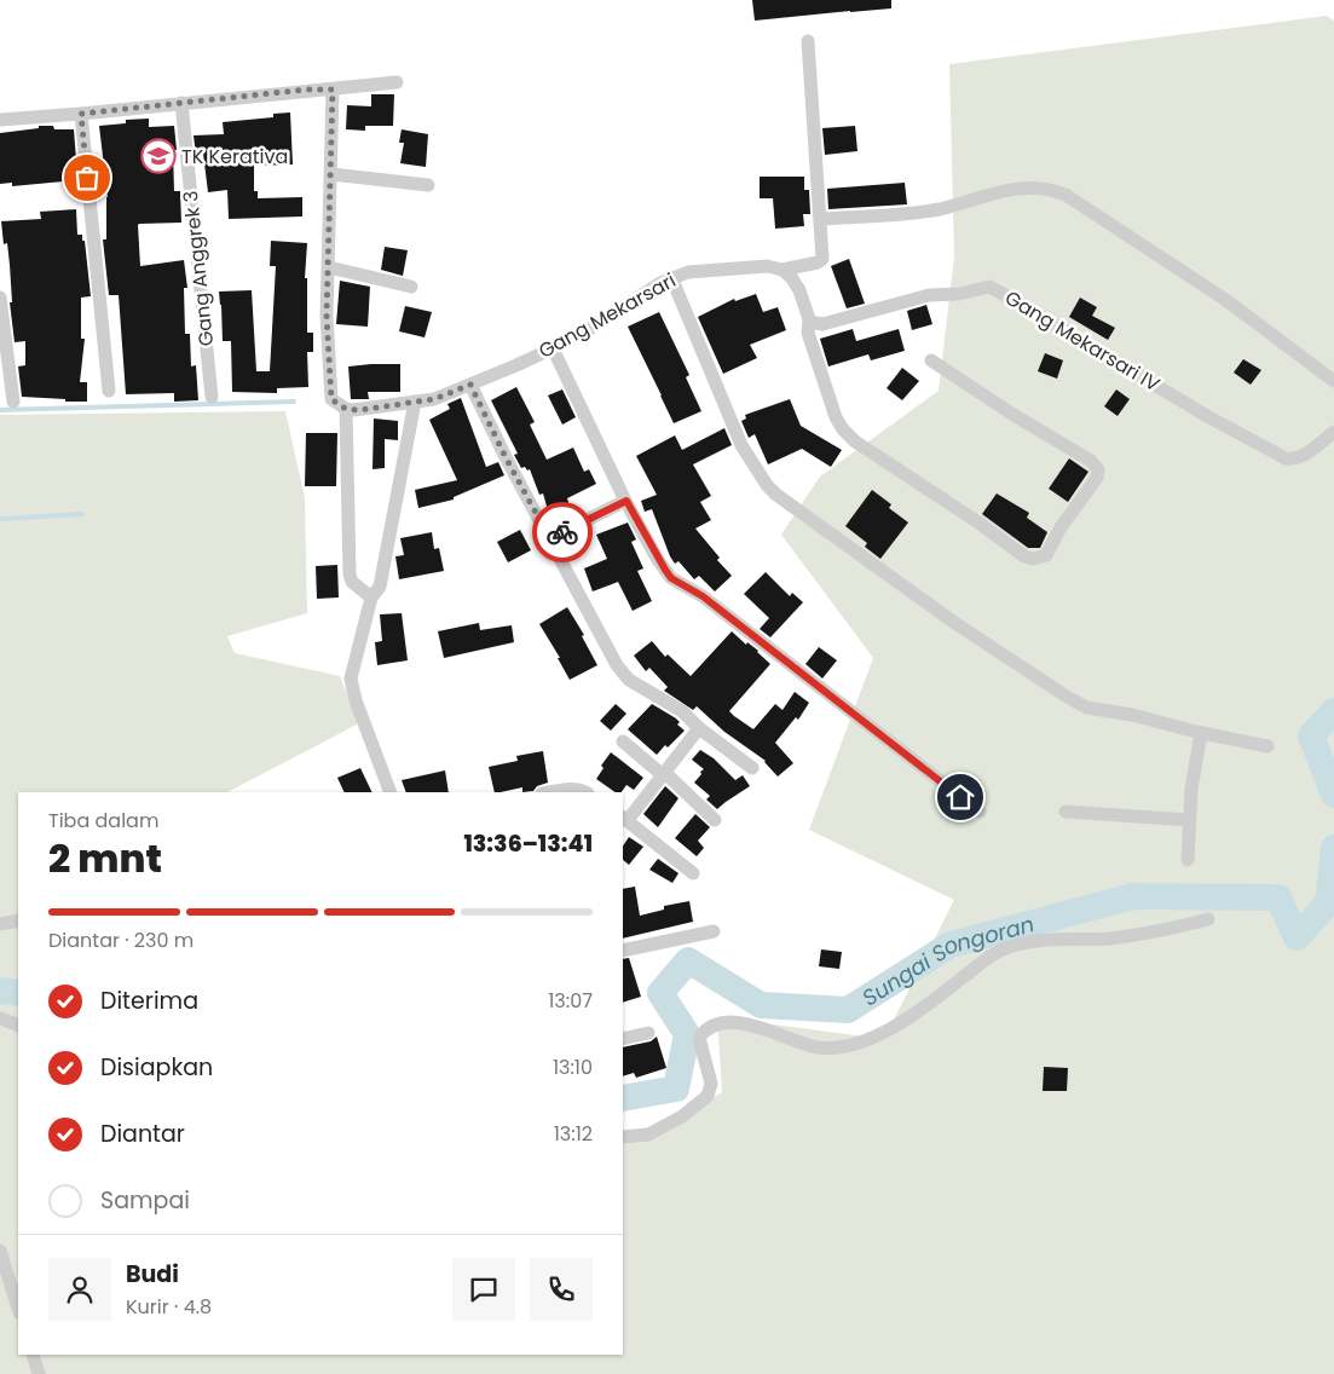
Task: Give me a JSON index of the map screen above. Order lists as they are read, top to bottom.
{
  "streets": {
    "street": ["Gang Anggrek 3", "Gang Mekarsari", "Gang Mekarsari IV"]
  },
  "water": ["Sungai Songoran"],
  "places": {
    "school or university": ["TK Kerativa"]
  },
  "page": {
    "heading": ["2 mnt", "Tiba dalam", "13:36–13:41"],
    "panel": ["Budi", "Kurir · 4.8"],
    "bar": "Diantar · 230 m",
    "list": [
      ["Diterima", "13:07"],
      ["Disiapkan", "13:10"],
      ["Diantar", "13:12"],
      "Sampai"
    ]
  }
}
